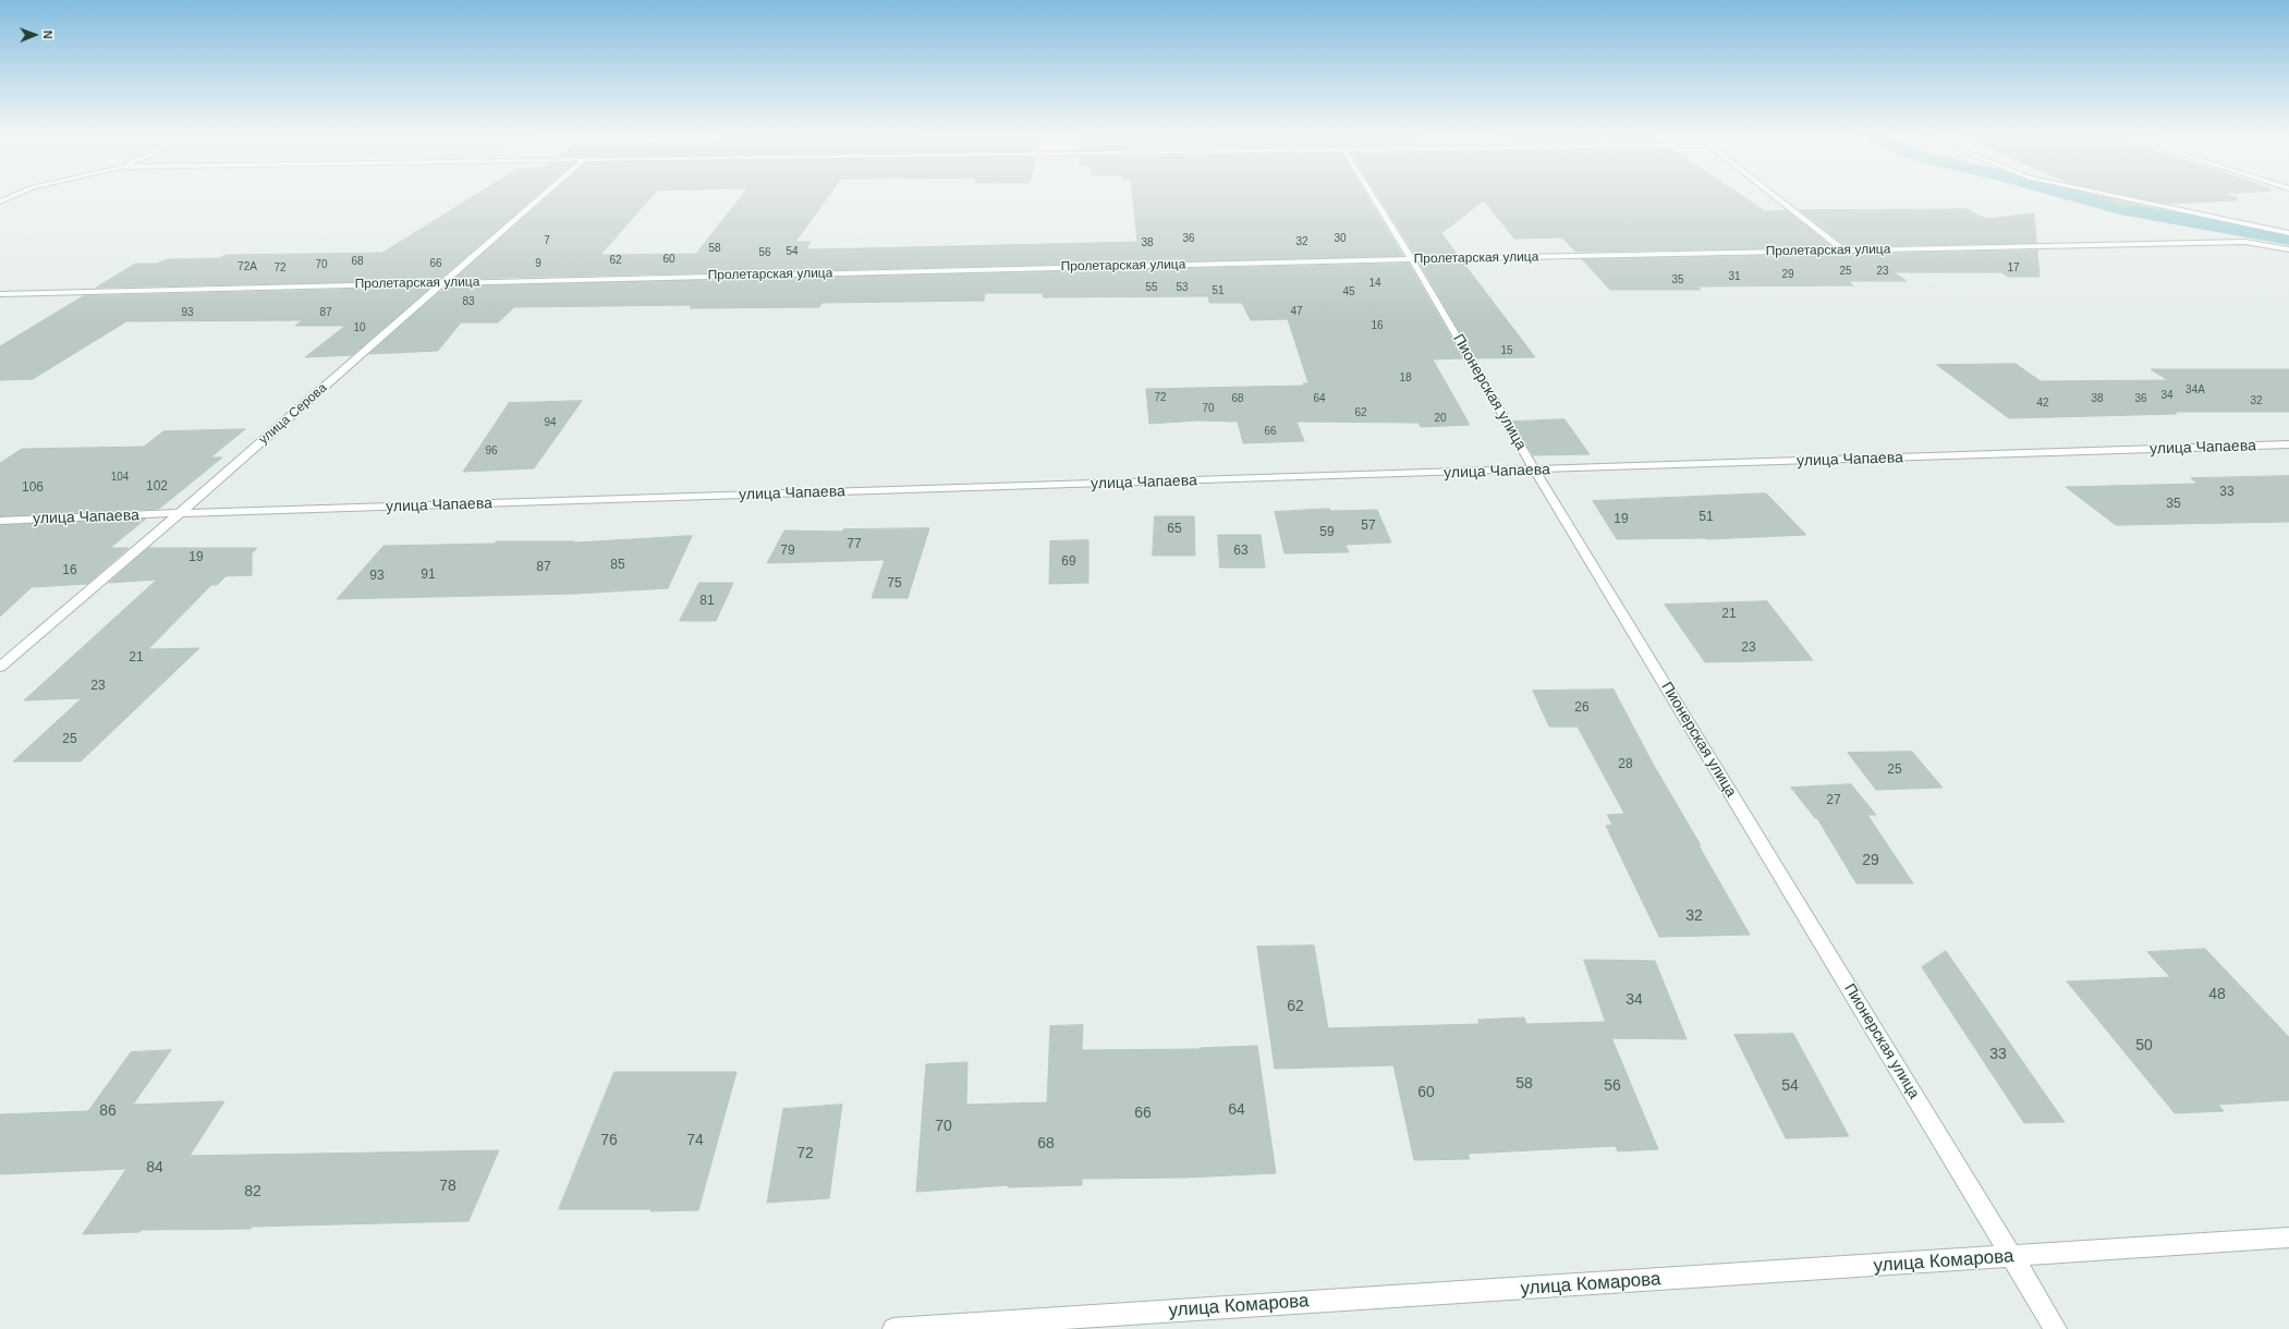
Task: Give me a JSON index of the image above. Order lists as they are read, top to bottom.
{
  "streets": {
    "street": [
      "Пролетарская улица",
      "Пионерская улица",
      "улица Серова",
      "улица Чапаева",
      "улица Комарова"
    ]
  },
  "crossings": [
    ["Пролетарская улица", "Пионерская улица"],
    ["Пролетарская улица", "улица Серова"],
    ["Пионерская улица", "улица Чапаева"],
    ["Пионерская улица", "улица Комарова"],
    ["улица Серова", "улица Чапаева"]
  ],
  "house_numbers": [
    "36",
    "30",
    "7",
    "32",
    "38",
    "58",
    "54",
    "56",
    "60",
    "62",
    "68",
    "66",
    "9",
    "70",
    "72А",
    "72",
    "17",
    "25",
    "23",
    "29",
    "31",
    "35",
    "14",
    "55",
    "53",
    "51",
    "45",
    "83",
    "47",
    "93",
    "87",
    "16",
    "10",
    "15",
    "18",
    "34А",
    "34",
    "72",
    "68",
    "64",
    "38",
    "36",
    "32",
    "42",
    "70",
    "62",
    "20",
    "94",
    "66",
    "96",
    "104",
    "102",
    "106",
    "33",
    "35",
    "51",
    "19",
    "57",
    "65",
    "59",
    "77",
    "79",
    "63",
    "19",
    "69",
    "85",
    "87",
    "16",
    "91",
    "93",
    "75",
    "81",
    "21",
    "23",
    "21",
    "23",
    "26",
    "25",
    "28",
    "25",
    "27",
    "29",
    "32",
    "48",
    "34",
    "62",
    "50",
    "33",
    "58",
    "56",
    "54",
    "60",
    "64",
    "86",
    "66",
    "70",
    "76",
    "74",
    "68",
    "72",
    "84",
    "78",
    "82"
  ],
  "north": "right"
}
